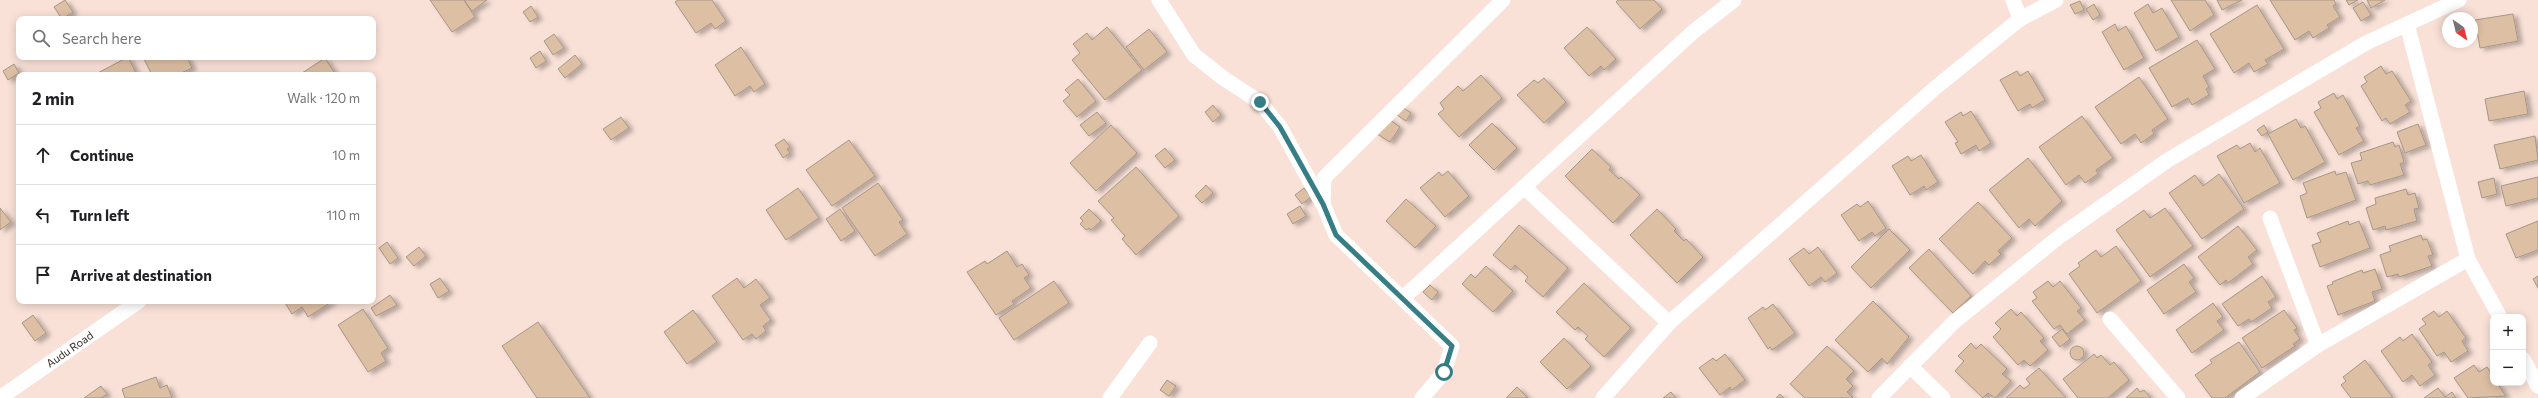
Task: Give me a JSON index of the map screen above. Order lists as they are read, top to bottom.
{
  "streets": {
    "street": ["Audu Road"]
  },
  "north": "bottom right",
  "page": {
    "search": "Search here",
    "heading": ["2 min", "Walk · 120 m"],
    "list": [
      ["Continue", "10 m"],
      ["Turn left", "110 m"],
      "Arrive at destination"
    ],
    "map_buttons": ["+", "−"]
  }
}
